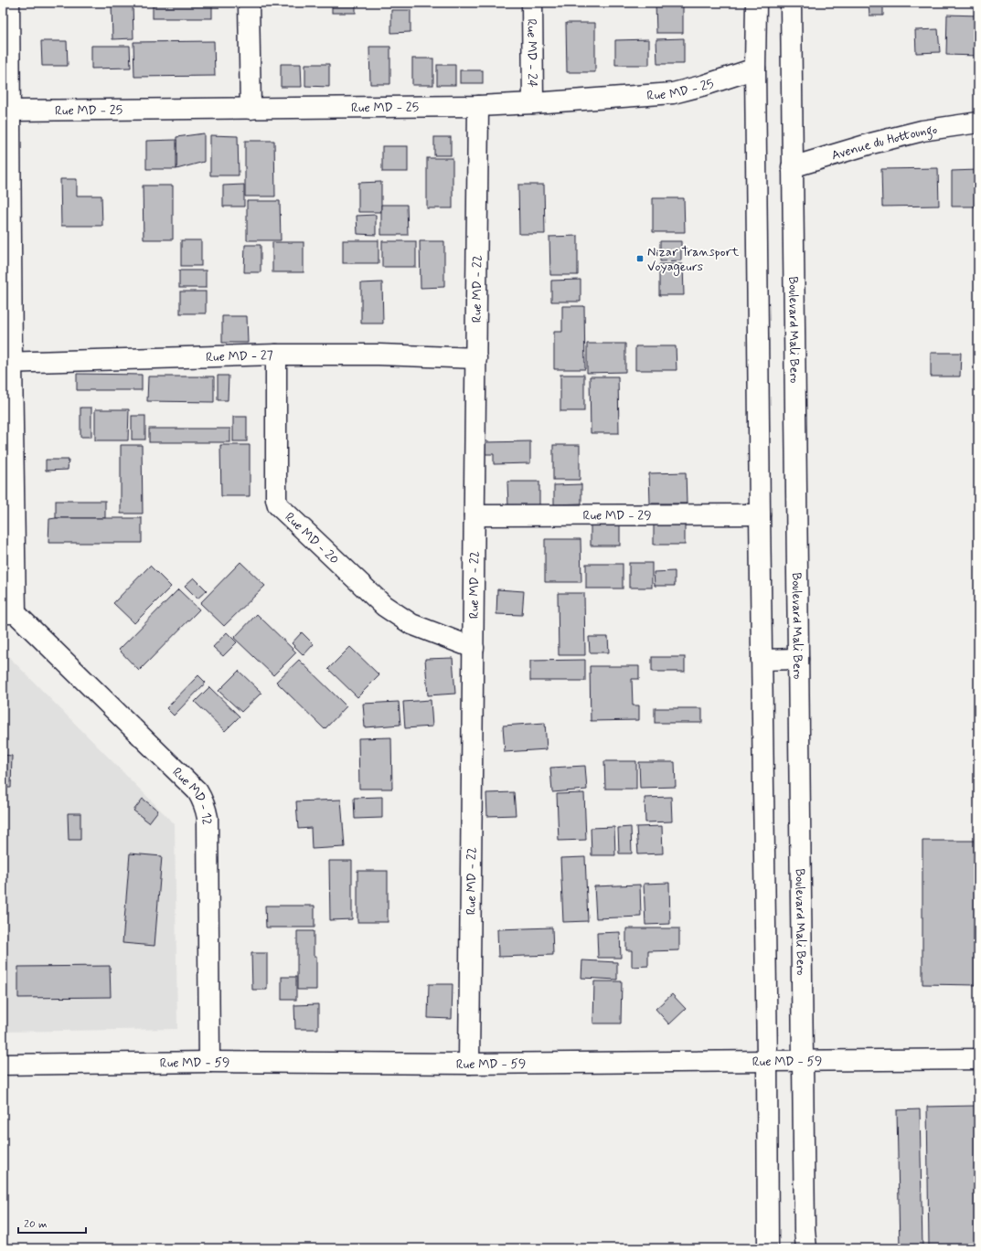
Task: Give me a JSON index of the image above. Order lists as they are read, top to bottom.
{
  "streets": {
    "street": [
      "Rue MD - 24",
      "Rue MD - 25",
      "Avenue du Hottoungo",
      "Rue MD - 22",
      "Boulevard Mali Bero",
      "Rue MD - 27",
      "Rue MD - 29",
      "Rue MD - 20",
      "Rue MD - 12",
      "Rue MD - 59"
    ]
  },
  "crossings": [
    ["Rue MD - 24", "Rue MD - 25"],
    ["Rue MD - 25", "Rue MD - 22"],
    ["Avenue du Hottoungo", "Boulevard Mali Bero"],
    ["Rue MD - 22", "Rue MD - 27"],
    ["Rue MD - 22", "Rue MD - 29"],
    ["Rue MD - 22", "Rue MD - 20"],
    ["Rue MD - 22", "Rue MD - 59"],
    ["Boulevard Mali Bero", "Rue MD - 59"],
    ["Rue MD - 27", "Rue MD - 20"],
    ["Rue MD - 12", "Rue MD - 59"]
  ],
  "places": {
    "transit": ["Nizar Transport Voyageurs"]
  },
  "scale_bar": "20 m"
}
